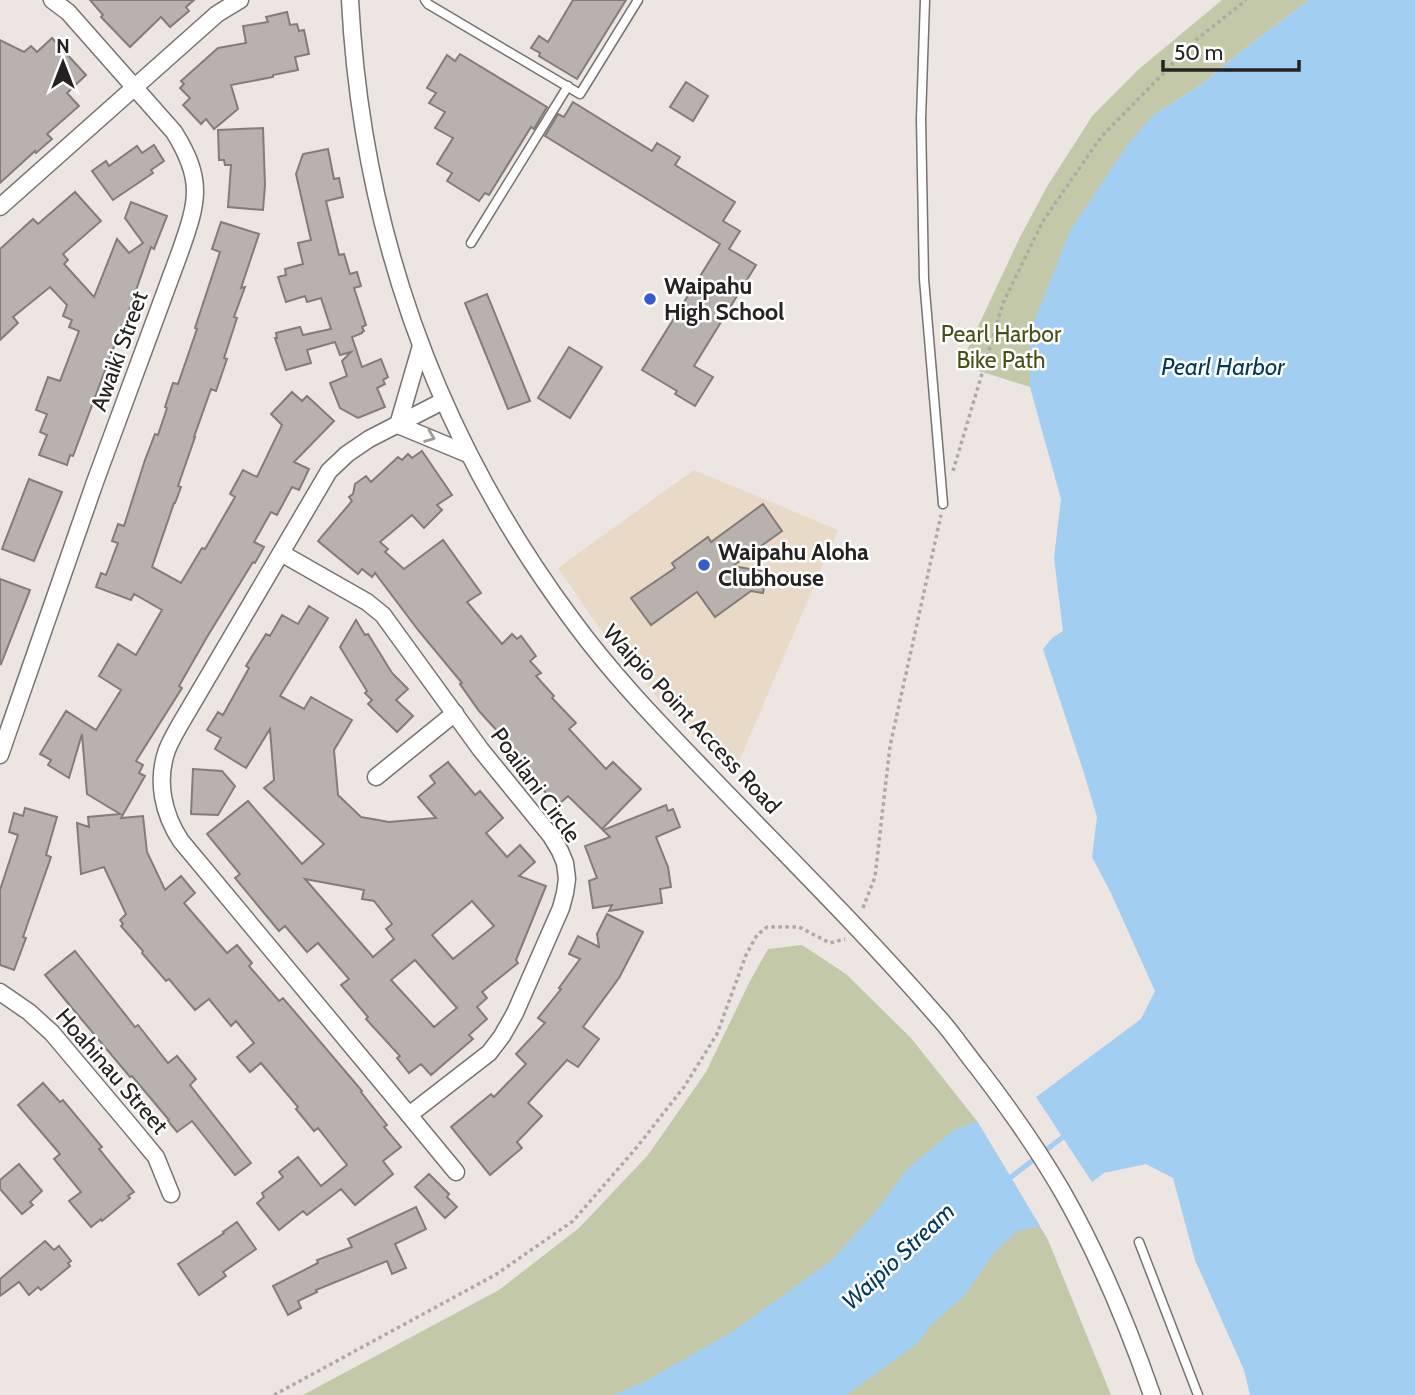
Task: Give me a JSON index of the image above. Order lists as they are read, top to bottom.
{
  "streets": {
    "street": [
      "Awaiki Street",
      "Waipio Point Access Road",
      "Poailani Circle",
      "Hoahinau Street"
    ]
  },
  "water": ["Pearl Harbor", "Waipio Stream"],
  "parks": ["Pearl Harbor Bike Path"],
  "places": ["Waipahu High School", "Waipahu Aloha Clubhouse"],
  "scale_bar": "50 m",
  "north": "top"
}
